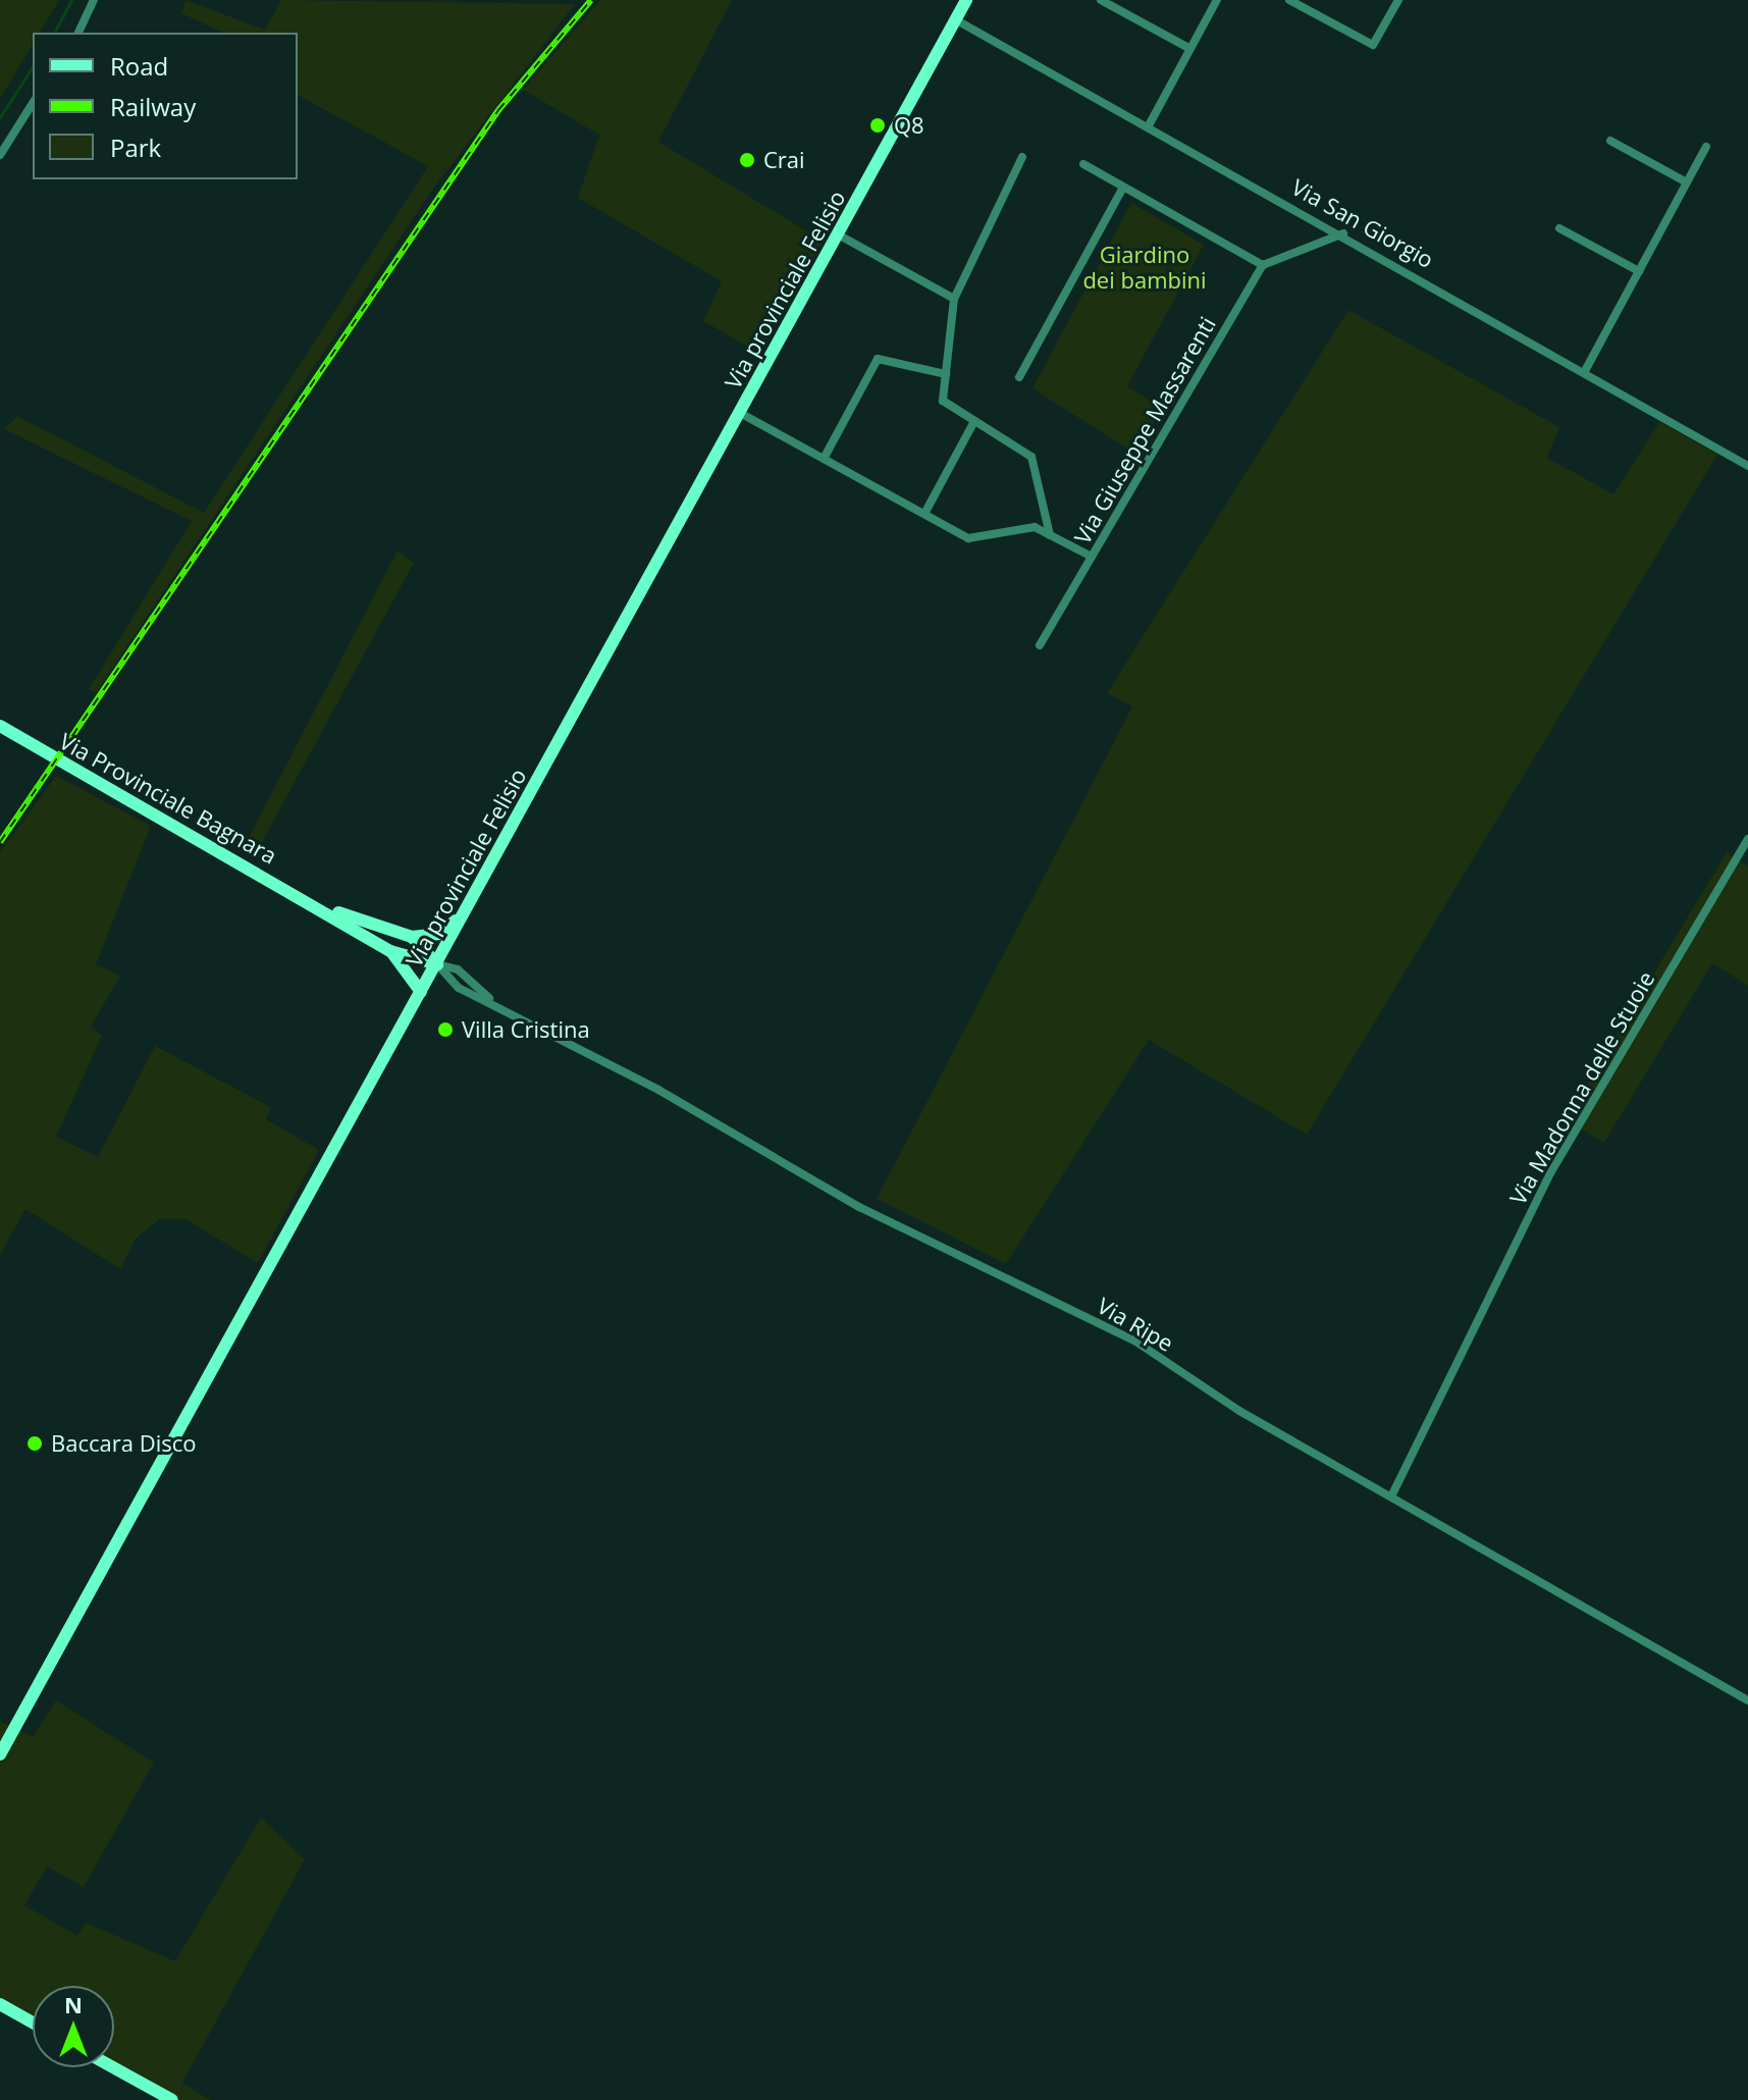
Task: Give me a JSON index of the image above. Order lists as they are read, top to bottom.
{
  "streets": {
    "main road": ["Via provinciale Felisio", "Via Provinciale Bagnara"],
    "street": [
      "Via San Giorgio",
      "Via Giuseppe Massarenti",
      "Via Madonna delle Stuoie",
      "Via Ripe"
    ]
  },
  "crossings": [
    ["Via San Giorgio", "Via provinciale Felisio"],
    ["Via provinciale Felisio", "Via Provinciale Bagnara"],
    ["Via provinciale Felisio", "Via Ripe"],
    ["Via Provinciale Bagnara", "Via Ripe"],
    ["Via Madonna delle Stuoie", "Via Ripe"]
  ],
  "parks": ["Giardino dei bambini"],
  "places": [
    "Q8",
    "Crai",
    "Villa Cristina",
    "Baccara Disco"
  ],
  "legend": ["Road", "Railway", "Park"],
  "north": "top"
}
